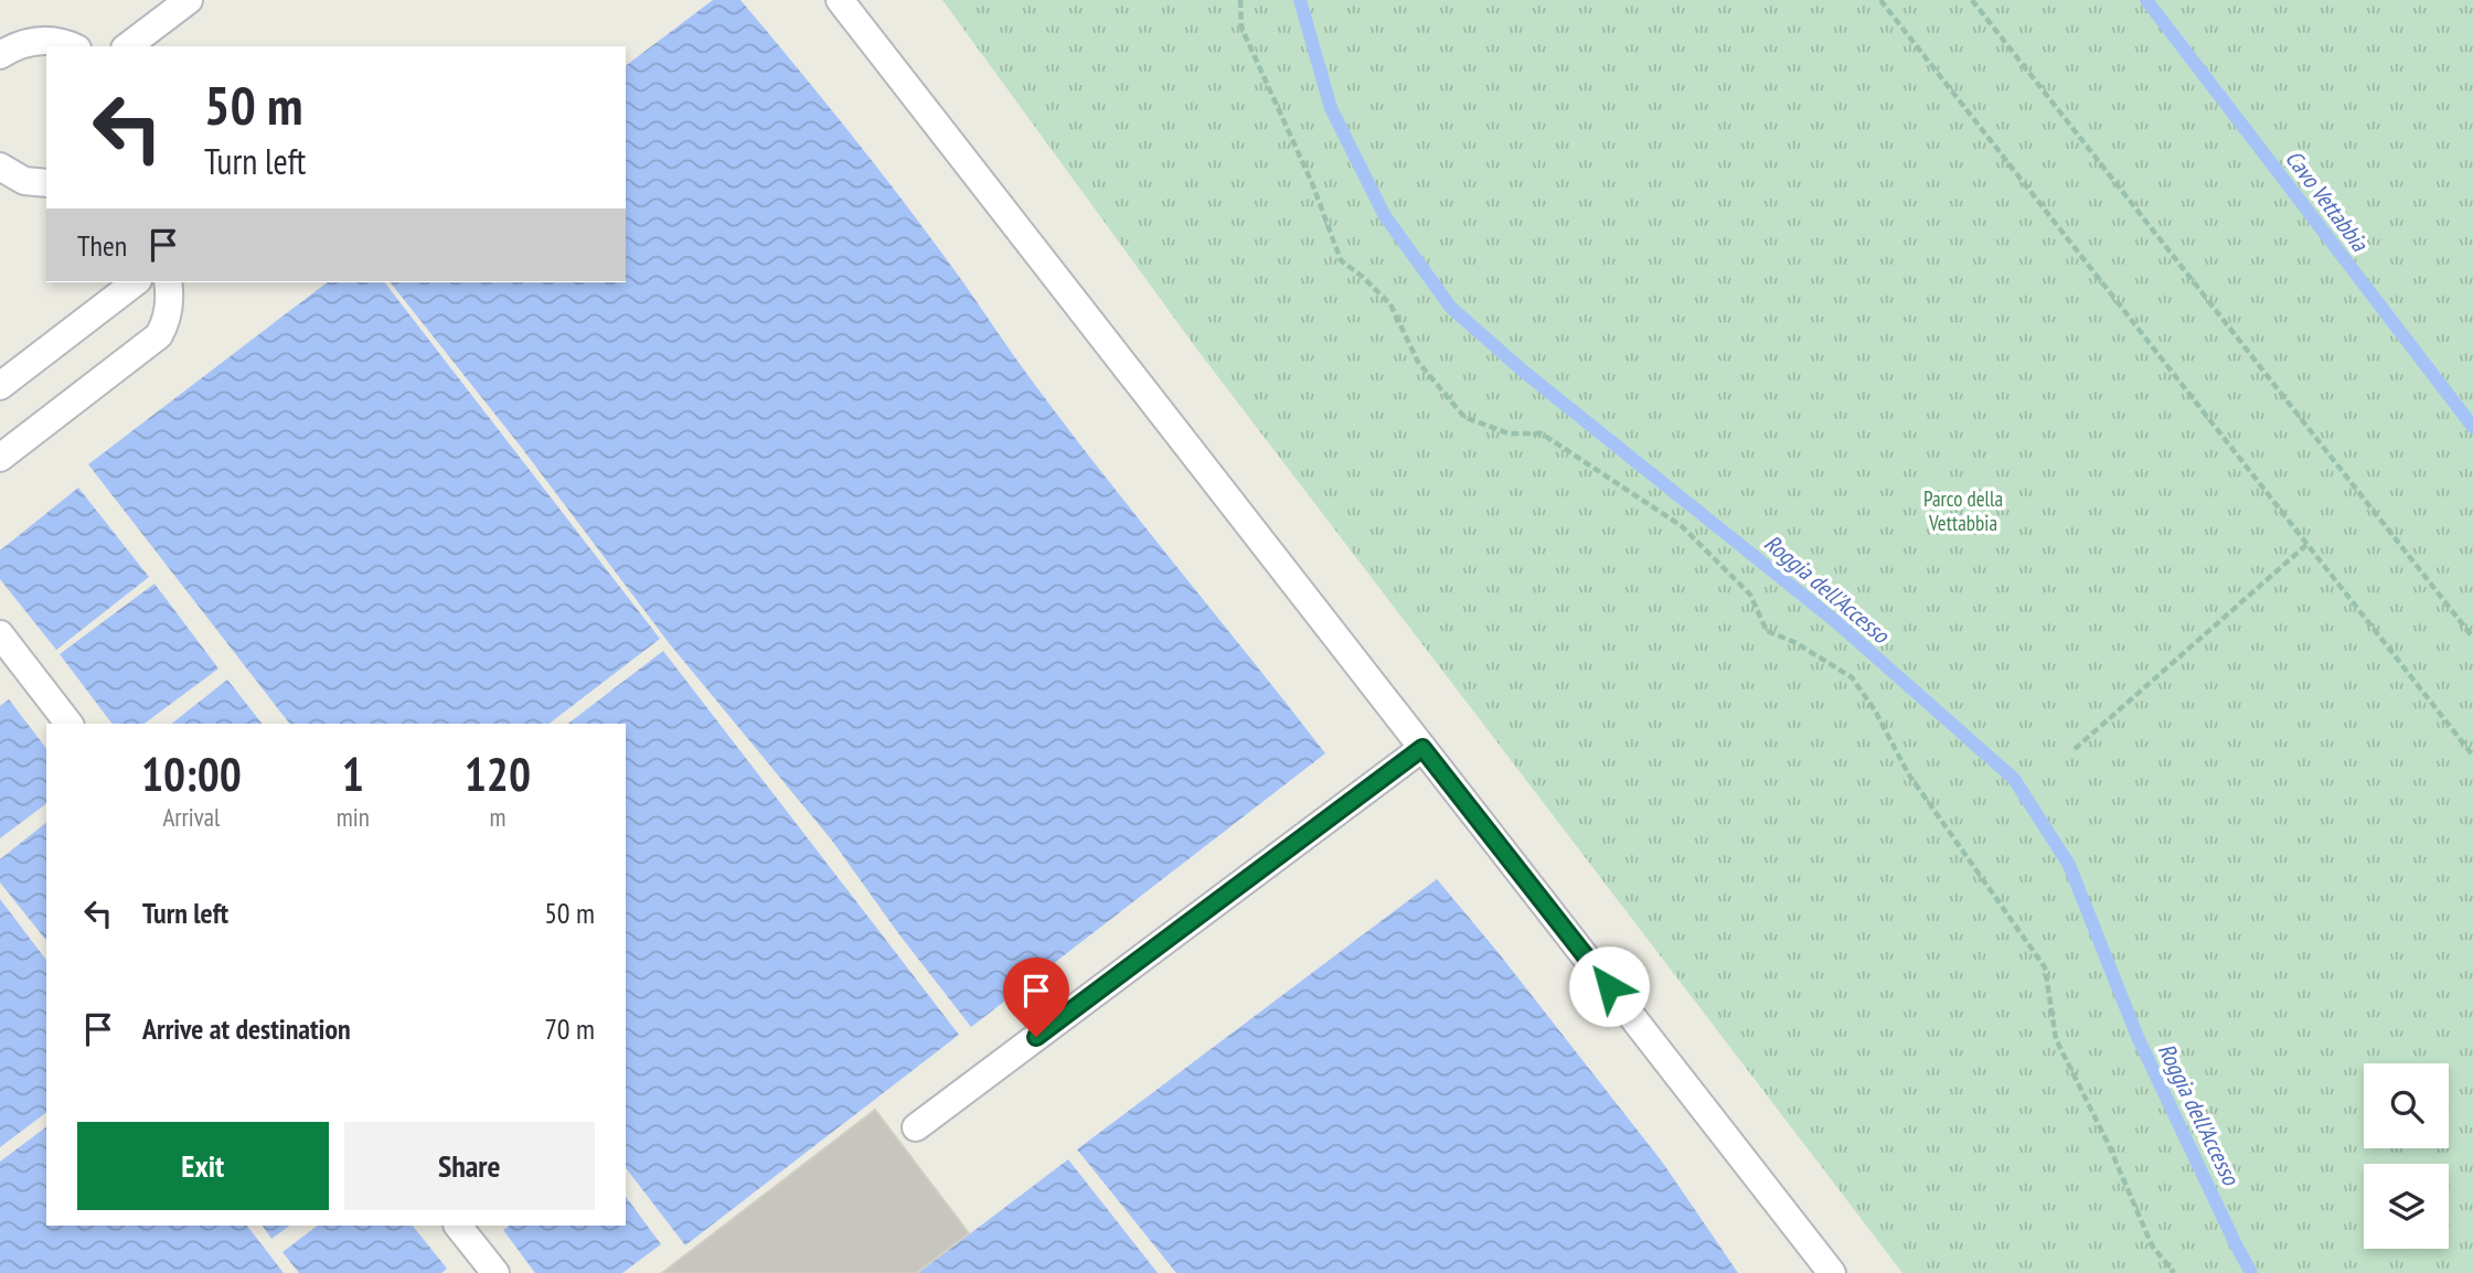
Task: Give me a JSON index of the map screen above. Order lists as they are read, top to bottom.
{
  "water": ["Cavo Vettabbia", "Roggia dell'Accesso"],
  "parks": ["Parco della Vettabbia"],
  "page": {
    "turn": ["50 m", "Turn left"],
    "then": "Then",
    "eta": [
      "10:00",
      "Arrival",
      "1",
      "min",
      "120",
      "m"
    ],
    "list": [
      {
        "name": "Turn left",
        "value": "50 m"
      },
      {
        "name": "Arrive at destination",
        "value": "70 m"
      }
    ],
    "buttons": ["Exit", "Share"]
  }
}
